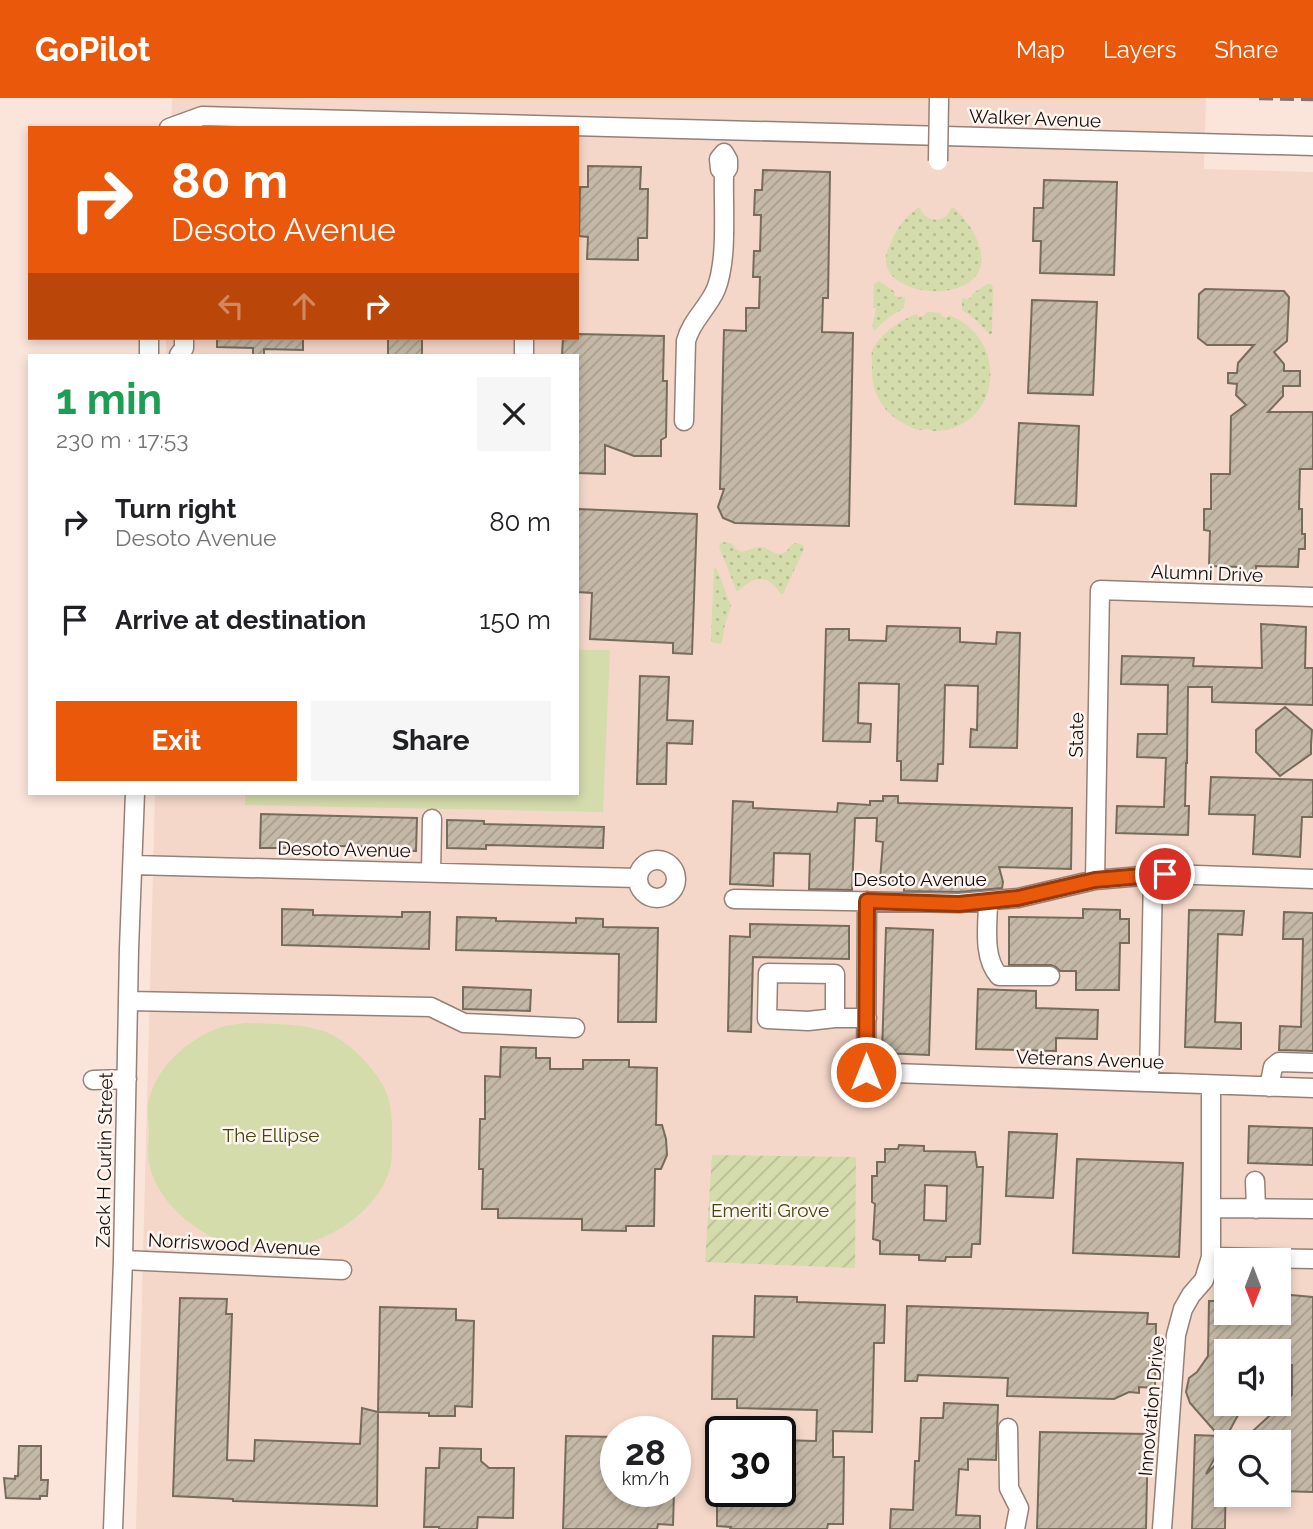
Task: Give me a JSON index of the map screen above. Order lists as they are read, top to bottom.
{
  "streets": {
    "street": [
      "Walker Avenue",
      "Alumni Drive",
      "State",
      "Desoto Avenue",
      "Veterans Avenue",
      "Zack H Curlin Street",
      "Norriswood Avenue",
      "Innovation Drive"
    ]
  },
  "crossings": [
    ["Alumni Drive", "State"],
    ["State", "Desoto Avenue"],
    ["Desoto Avenue", "Zack H Curlin Street"],
    ["Veterans Avenue", "Innovation Drive"],
    ["Zack H Curlin Street", "Norriswood Avenue"]
  ],
  "parks": ["The Ellipse", "Emeriti Grove"],
  "north": "bottom",
  "page": {
    "header": "GoPilot",
    "nav": ["Map", "Layers", "Share"],
    "turn": ["80 m", "Desoto Avenue"],
    "heading": ["1 min", "230 m · 17:53"],
    "list": [
      {
        "name": "Turn right",
        "note": "Desoto Avenue",
        "value": "80 m"
      },
      {
        "name": "Arrive at destination",
        "value": "150 m"
      }
    ],
    "buttons": ["Exit", "Share"],
    "speed": "28 km/h",
    "limit": "30"
  }
}
